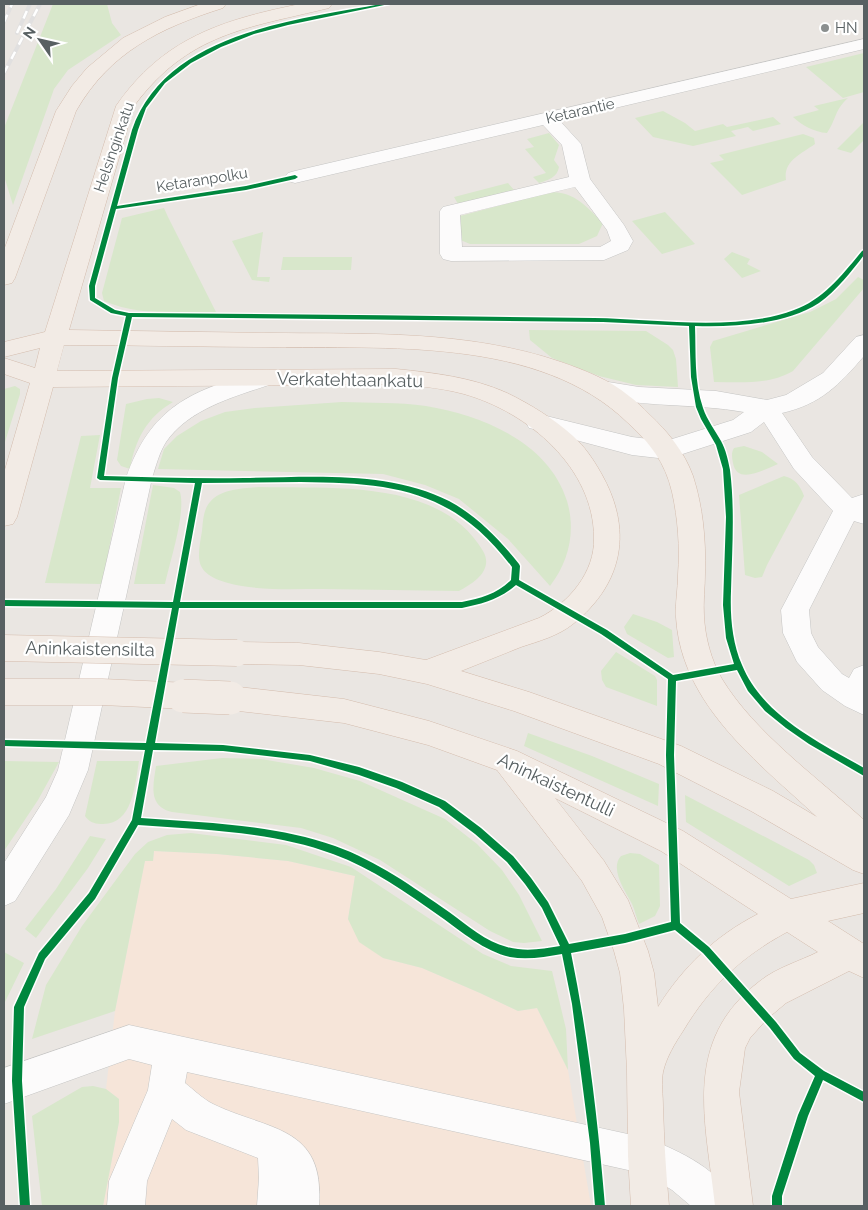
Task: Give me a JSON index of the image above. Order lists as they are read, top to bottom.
{
  "streets": {
    "main road": [
      "Helsinginkatu",
      "Verkatehtaankatu",
      "Aninkaistensilta",
      "Aninkaistentulli"
    ],
    "street": ["Ketarantie"],
    "cycle path": ["Ketaranpolku"]
  },
  "crossings": [
    ["Helsinginkatu", "Verkatehtaankatu"]
  ],
  "places": ["HN"],
  "north": "top left"
}
